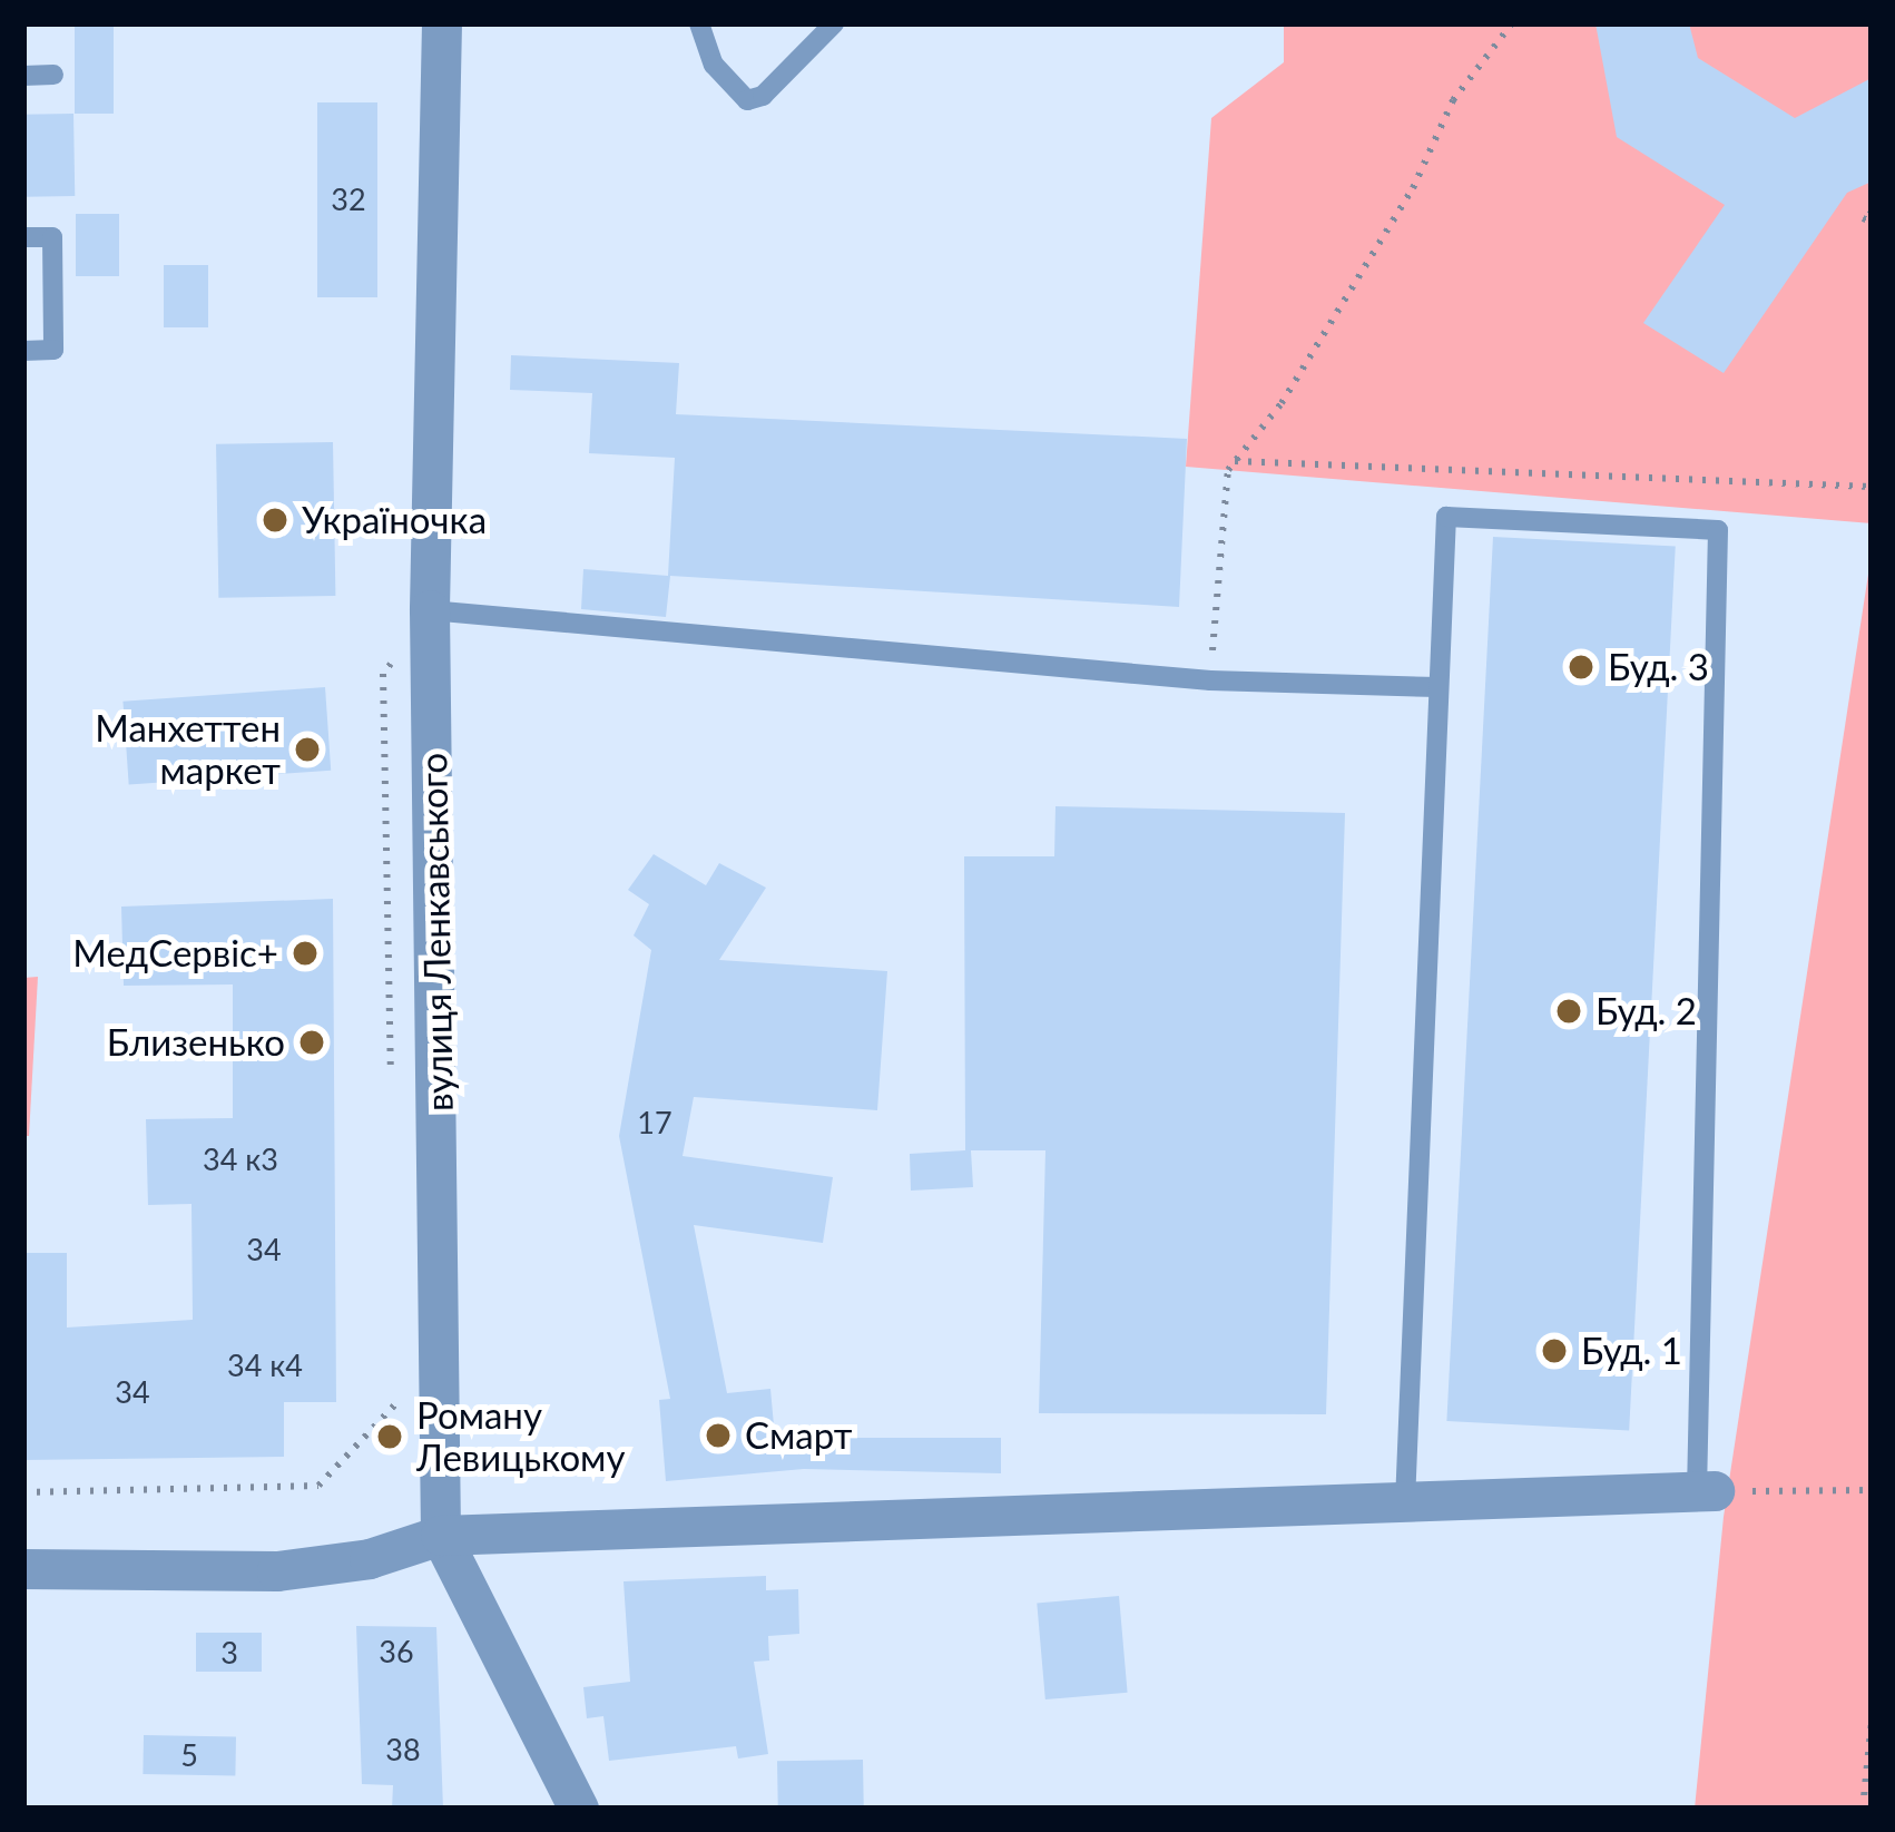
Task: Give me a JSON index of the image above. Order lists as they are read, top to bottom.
{
  "streets": {
    "street": ["вулиця Ленкавського"]
  },
  "places": [
    "Україночка",
    "Буд. 3",
    "Манхеттен маркет",
    "МедСервіс+",
    "Буд. 2",
    "Близенько",
    "Буд. 1",
    "Смарт",
    "Роману Левицькому"
  ],
  "house_numbers": [
    "32",
    "17",
    "34 к3",
    "34",
    "34 к4",
    "34",
    "36",
    "3",
    "38",
    "5"
  ]
}
